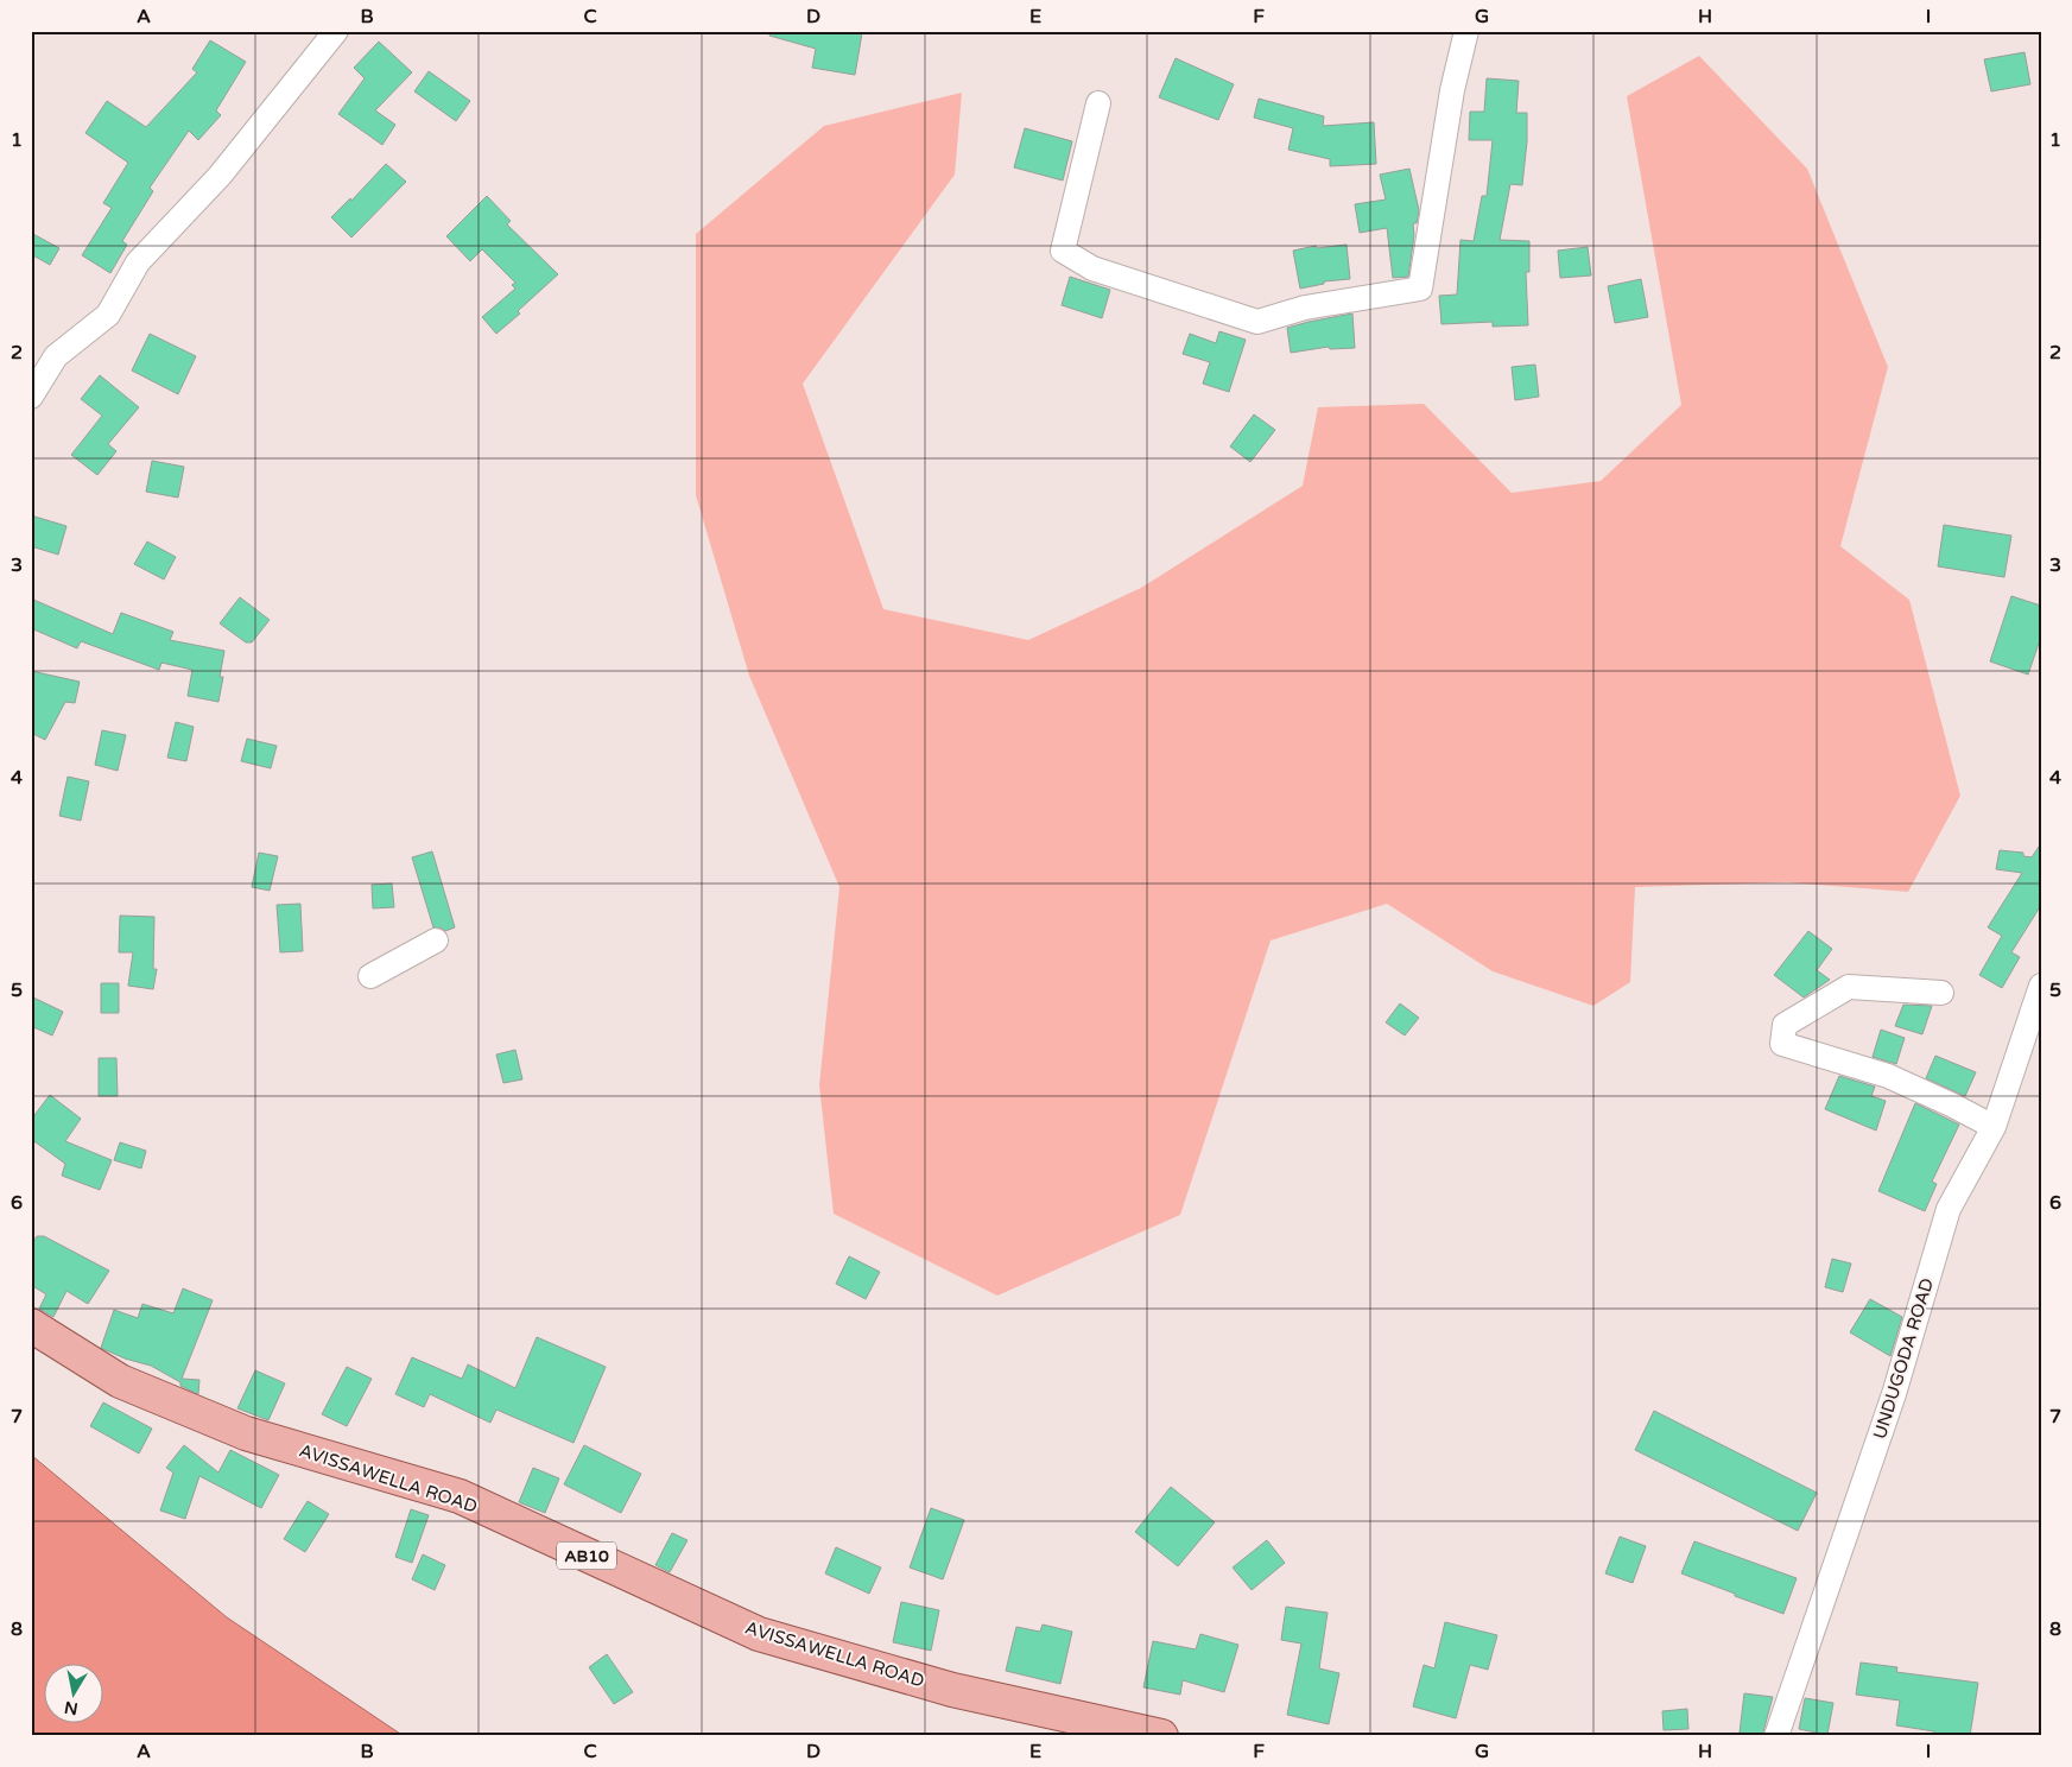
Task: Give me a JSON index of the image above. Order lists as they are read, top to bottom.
{
  "streets": {
    "main road": ["AVISSAWELLA ROAD", "AB10"],
    "street": ["UNDUGODA ROAD"]
  },
  "north": "bottom",
  "grid": {
    "columns": [
      "A",
      "B",
      "C",
      "D",
      "E",
      "F",
      "G",
      "H",
      "I"
    ],
    "rows": [
      "1",
      "2",
      "3",
      "4",
      "5",
      "6",
      "7",
      "8"
    ]
  }
}
